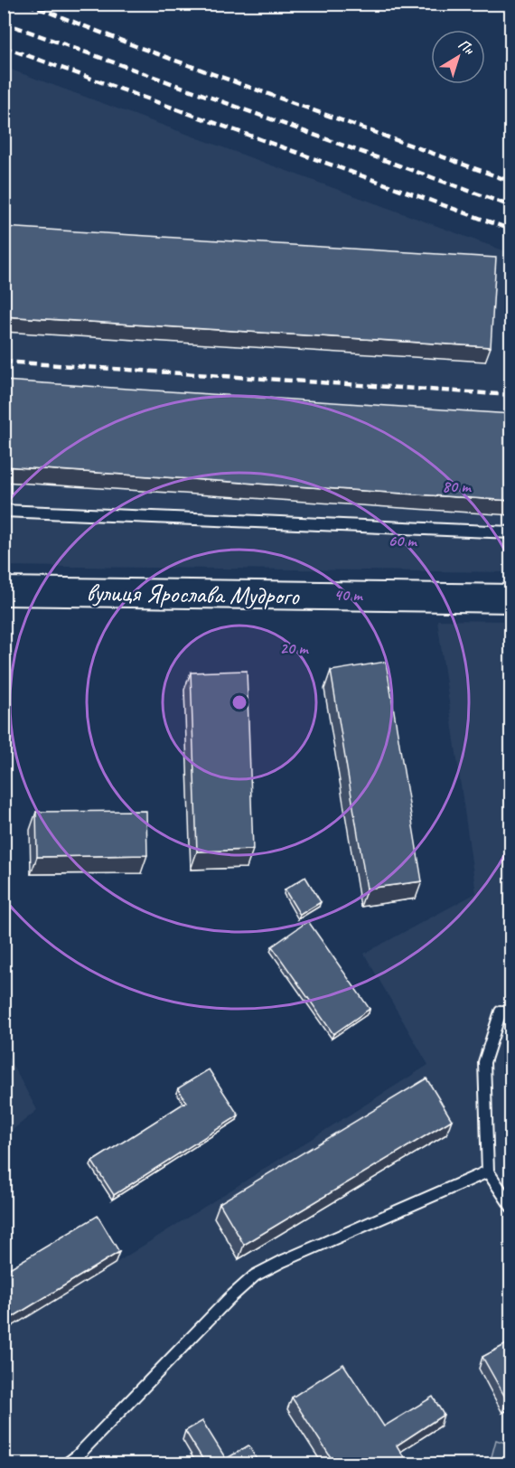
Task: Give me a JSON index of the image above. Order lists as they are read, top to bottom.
{
  "streets": {
    "street": ["вулиця Ярослава Мудрого"]
  },
  "north": "top right",
  "rings": [
    "80 m",
    "60 m",
    "40 m",
    "20 m"
  ]
}
